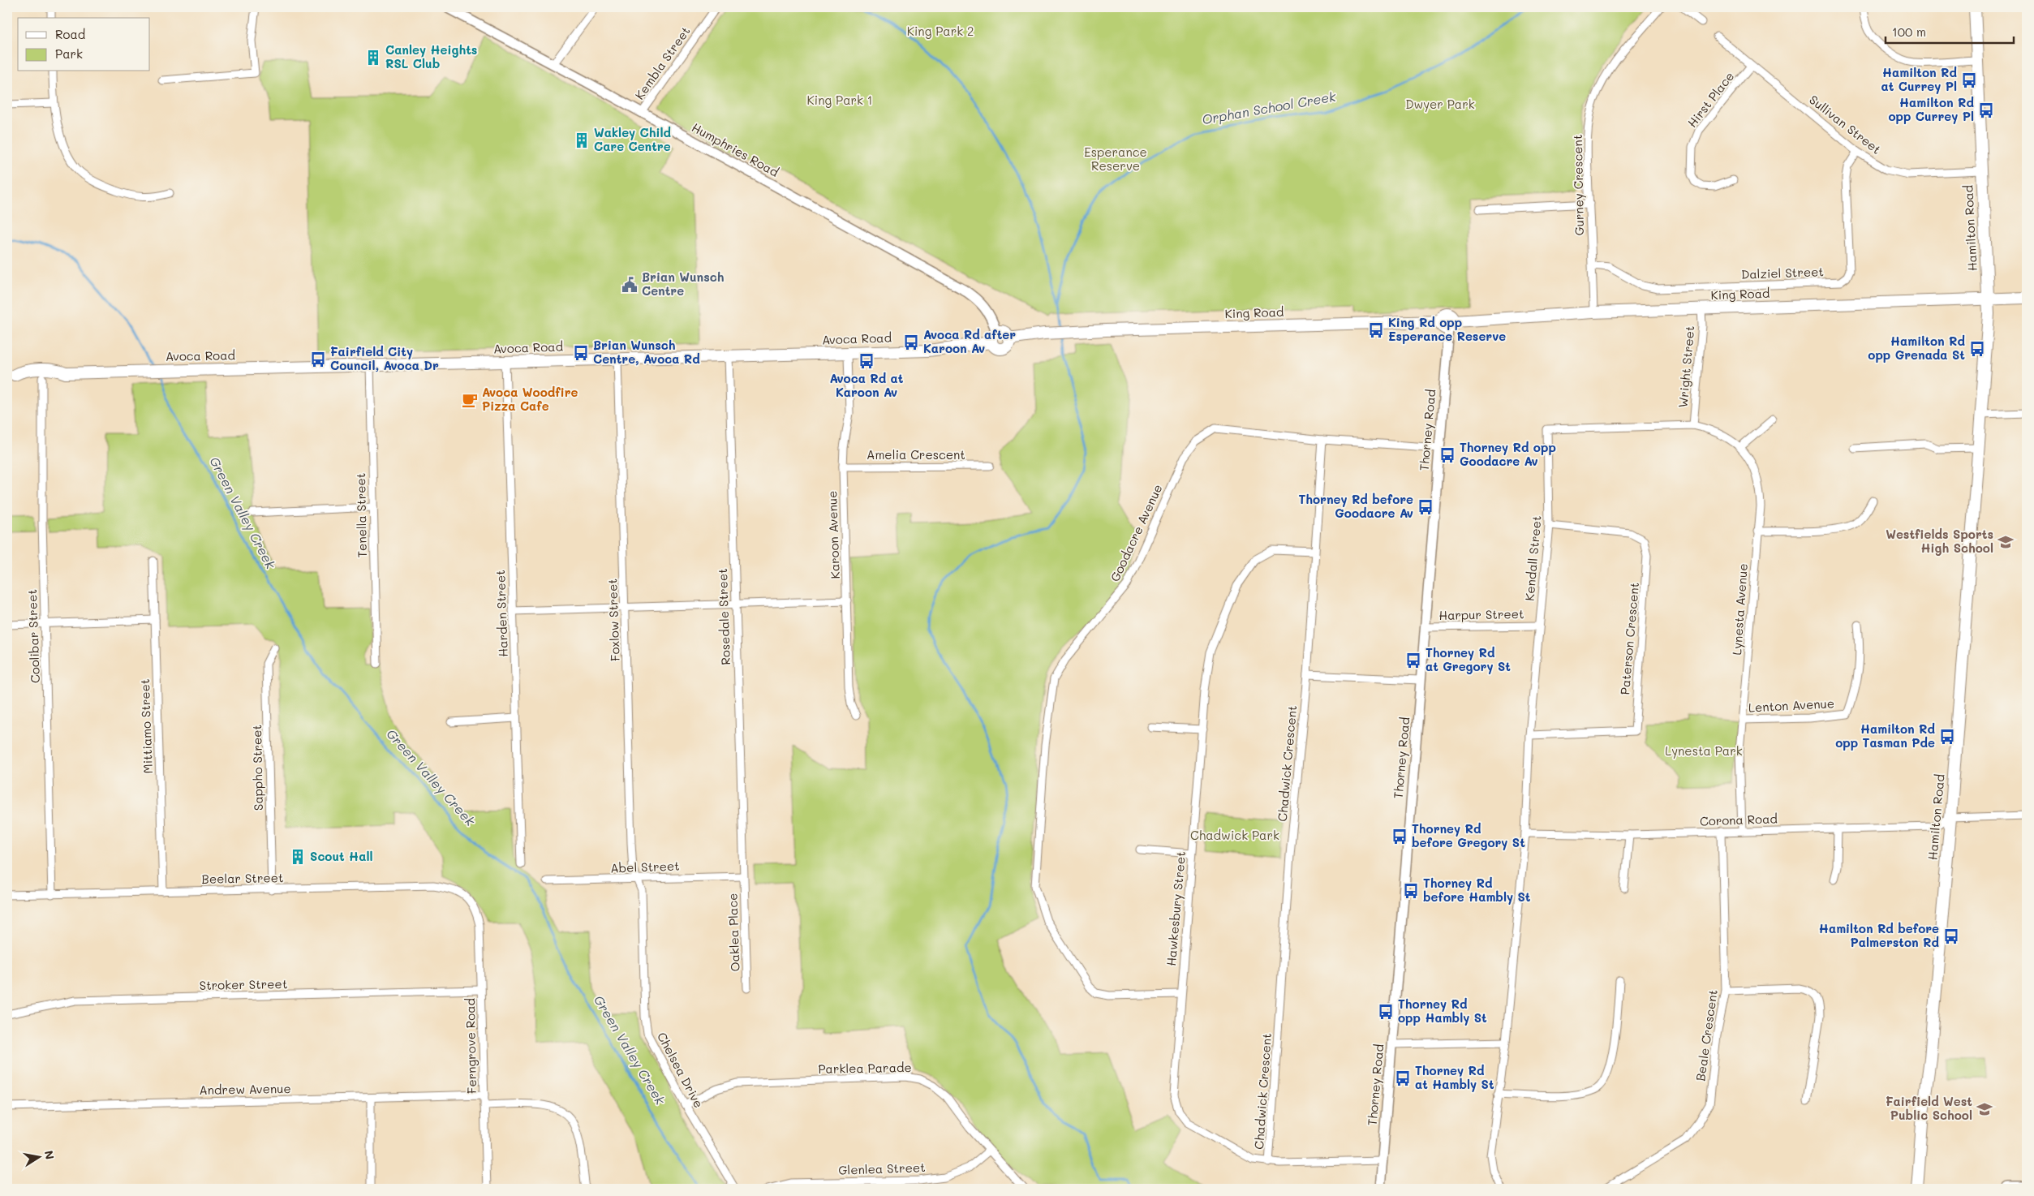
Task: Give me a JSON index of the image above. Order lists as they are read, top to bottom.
{
  "streets": {
    "main road": ["Hamilton Road", "King Road", "Avoca Road"],
    "street": [
      "Kembla Street",
      "Hirst Place",
      "Sullivan Street",
      "Humphries Road",
      "Gurney Crescent",
      "Dalziel Street",
      "Wright Street",
      "Thorney Road",
      "Amelia Crescent",
      "Tenella Street",
      "Goodacre Avenue",
      "Karoon Avenue",
      "Kendall Street",
      "Lynesta Avenue",
      "Harden Street",
      "Harpur Street",
      "Rosedale Street",
      "Foxlow Street",
      "Coolibar Street",
      "Paterson Crescent",
      "Lenton Avenue",
      "Mittiamo Street",
      "Chadwick Crescent",
      "Sappho Street",
      "Corona Road",
      "Abel Street",
      "Beelar Street",
      "Hawkesbury Street",
      "Oaklea Place",
      "Stroker Street",
      "Beale Crescent",
      "Ferngrove Road",
      "Parklea Parade",
      "Chelsea Drive",
      "Andrew Avenue",
      "Glenlea Street"
    ]
  },
  "crossings": [
    ["Kembla Street", "Humphries Road"],
    ["Hirst Place", "Sullivan Street"],
    ["Sullivan Street", "Hamilton Road"],
    ["Sullivan Street", "Dalziel Street"],
    ["Humphries Road", "Avoca Road"],
    ["Gurney Crescent", "Dalziel Street"],
    ["Gurney Crescent", "King Road"],
    ["Hamilton Road", "King Road"],
    ["Hamilton Road", "Corona Road"],
    ["King Road", "Avoca Road"],
    ["King Road", "Wright Street"],
    ["King Road", "Thorney Road"],
    ["Avoca Road", "Tenella Street"],
    ["Avoca Road", "Karoon Avenue"],
    ["Avoca Road", "Harden Street"],
    ["Avoca Road", "Rosedale Street"],
    ["Avoca Road", "Foxlow Street"],
    ["Avoca Road", "Coolibar Street"],
    ["Wright Street", "Kendall Street"],
    ["Wright Street", "Lynesta Avenue"],
    ["Thorney Road", "Goodacre Avenue"],
    ["Thorney Road", "Harpur Street"],
    ["Thorney Road", "Hawkesbury Street"],
    ["Amelia Crescent", "Karoon Avenue"],
    ["Goodacre Avenue", "Chadwick Crescent"],
    ["Goodacre Avenue", "Hawkesbury Street"],
    ["Kendall Street", "Lynesta Avenue"],
    ["Kendall Street", "Harpur Street"],
    ["Kendall Street", "Paterson Crescent"],
    ["Kendall Street", "Corona Road"],
    ["Lynesta Avenue", "Lenton Avenue"],
    ["Lynesta Avenue", "Corona Road"],
    ["Rosedale Street", "Abel Street"],
    ["Rosedale Street", "Oaklea Place"],
    ["Foxlow Street", "Abel Street"],
    ["Foxlow Street", "Chelsea Drive"],
    ["Coolibar Street", "Beelar Street"],
    ["Mittiamo Street", "Beelar Street"],
    ["Chadwick Crescent", "Hawkesbury Street"],
    ["Sappho Street", "Beelar Street"],
    ["Corona Road", "Beale Crescent"],
    ["Abel Street", "Oaklea Place"],
    ["Abel Street", "Chelsea Drive"],
    ["Beelar Street", "Ferngrove Road"],
    ["Stroker Street", "Ferngrove Road"],
    ["Ferngrove Road", "Andrew Avenue"],
    ["Parklea Parade", "Chelsea Drive"],
    ["Parklea Parade", "Glenlea Street"]
  ],
  "water": ["Orphan School Creek", "Green Valley Creek"],
  "parks": [
    "King Park 2",
    "King Park 1",
    "Dwyer Park",
    "Esperance Reserve",
    "Lynesta Park",
    "Chadwick Park"
  ],
  "places": {
    "building": ["Canley Heights RSL Club", "Wakley Child Care Centre", "Scout Hall"],
    "bus stop": [
      "Hamilton Rd at Currey Pl",
      "Hamilton Rd opp Currey Pl",
      "King Rd opp Esperance Reserve",
      "Avoca Rd after Karoon Av",
      "Hamilton Rd opp Grenada St",
      "Brian Wunsch Centre, Avoca Rd",
      "Fairfield City Council, Avoca Dr",
      "Avoca Rd at Karoon Av",
      "Thorney Rd opp Goodacre Av",
      "Thorney Rd before Goodacre Av",
      "Thorney Rd at Gregory St",
      "Hamilton Rd opp Tasman Pde",
      "Thorney Rd before Gregory St",
      "Thorney Rd before Hambly St",
      "Hamilton Rd before Palmerston Rd",
      "Thorney Rd opp Hambly St",
      "Thorney Rd at Hambly St"
    ],
    "public building": ["Brian Wunsch Centre"],
    "cafe": ["Avoca Woodfire Pizza Cafe"],
    "school or university": ["Westfields Sports High School", "Fairfield West Public School"]
  },
  "legend": ["Road", "Park"],
  "scale_bar": "100 m",
  "north": "right"
}
